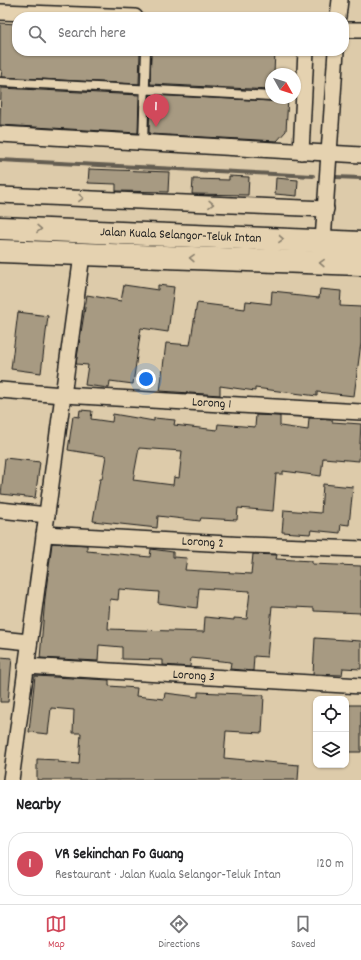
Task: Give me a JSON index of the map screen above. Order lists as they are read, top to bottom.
{
  "streets": {
    "highway": ["Jalan Kuala Selangor-Teluk Intan"],
    "street": ["Lorong 1", "Lorong 2", "Lorong 3"]
  },
  "north": "bottom right",
  "page": {
    "search": "Search here",
    "pins": "1",
    "heading": "Nearby",
    "list": [
      {
        "mark": "1",
        "name": "VR Sekinchan Fo Guang",
        "note": "Restaurant · Jalan Kuala Selangor-Teluk Intan",
        "value": "120 m"
      }
    ],
    "nav": ["Map", "Directions", "Saved"]
  }
}
